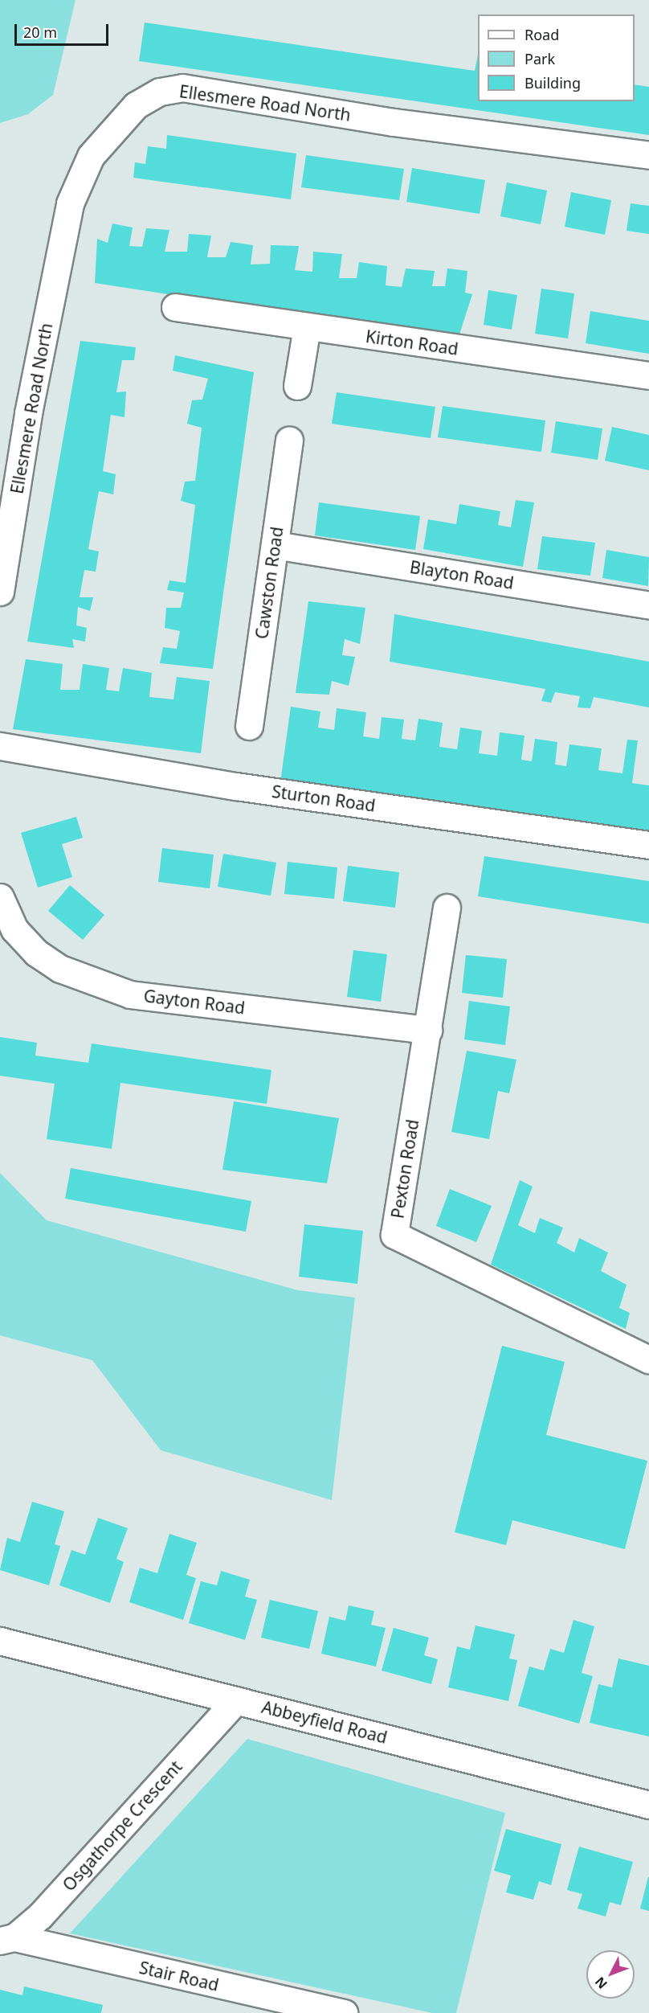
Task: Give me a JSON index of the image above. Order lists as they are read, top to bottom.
{
  "streets": {
    "street": [
      "Ellesmere Road North",
      "Kirton Road",
      "Blayton Road",
      "Cawston Road",
      "Sturton Road",
      "Gayton Road",
      "Pexton Road",
      "Abbeyfield Road",
      "Osgathorpe Crescent",
      "Stair Road"
    ]
  },
  "crossings": [
    ["Blayton Road", "Cawston Road"],
    ["Gayton Road", "Pexton Road"],
    ["Abbeyfield Road", "Osgathorpe Crescent"],
    ["Osgathorpe Crescent", "Stair Road"]
  ],
  "legend": ["Road", "Park", "Building"],
  "scale_bar": "20 m",
  "north": "bottom left"
}
